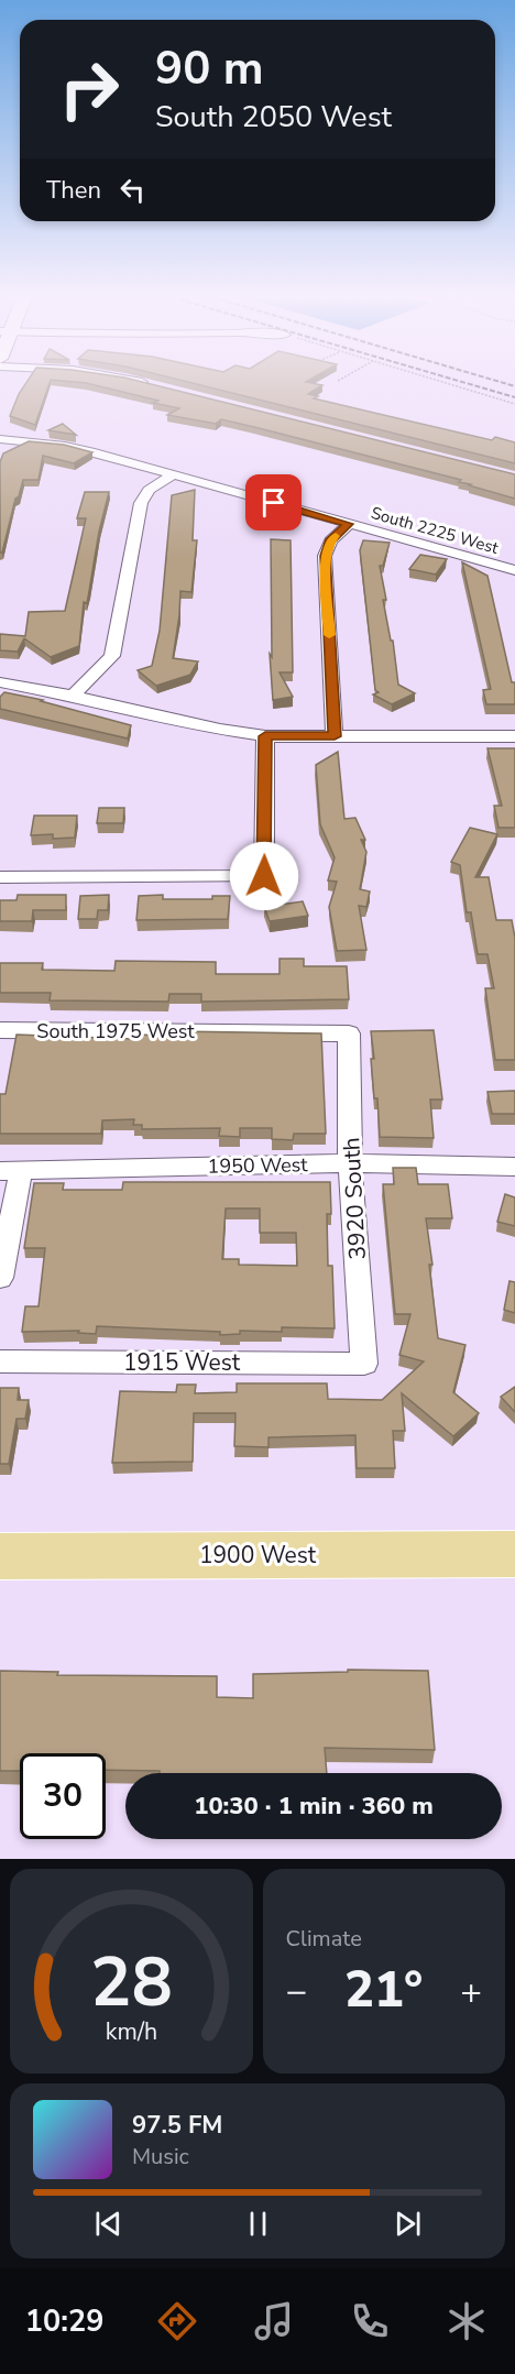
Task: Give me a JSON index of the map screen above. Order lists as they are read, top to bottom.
{
  "streets": {
    "main road": ["1900 West"],
    "street": [
      "South 2225 West",
      "South 1975 West",
      "1950 West",
      "3920 South",
      "1915 West"
    ]
  },
  "crossings": [
    ["South 1975 West", "3920 South"],
    ["1950 West", "3920 South"],
    ["3920 South", "1915 West"]
  ],
  "page": {
    "turn": ["90 m", "South 2050 West"],
    "then": "Then",
    "limit": "30",
    "trip": "10:30 · 1 min · 360 m",
    "tile": "Climate",
    "heat": ["−", "21°", "+"],
    "song": ["97.5 FM", "Music"],
    "tabs": "10:29",
    "gauge": ["28", "km/h"]
  }
}
